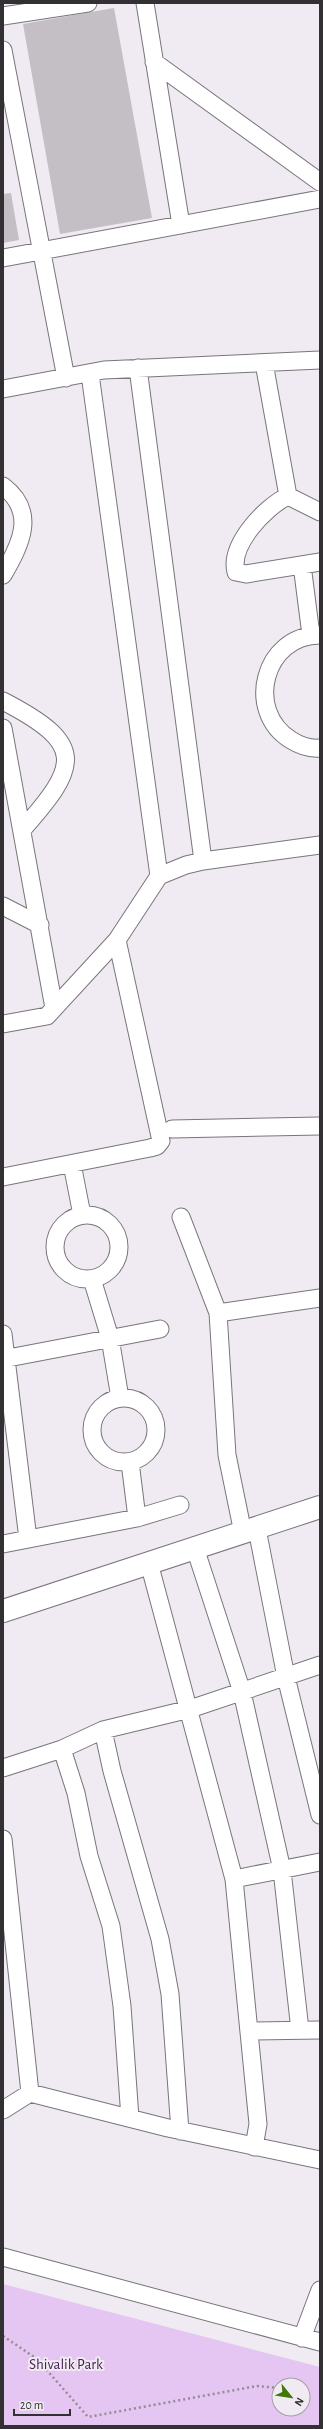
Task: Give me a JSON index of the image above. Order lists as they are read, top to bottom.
{
  "parks": ["Shivalik Park"],
  "scale_bar": "20 m",
  "north": "bottom right"
}
